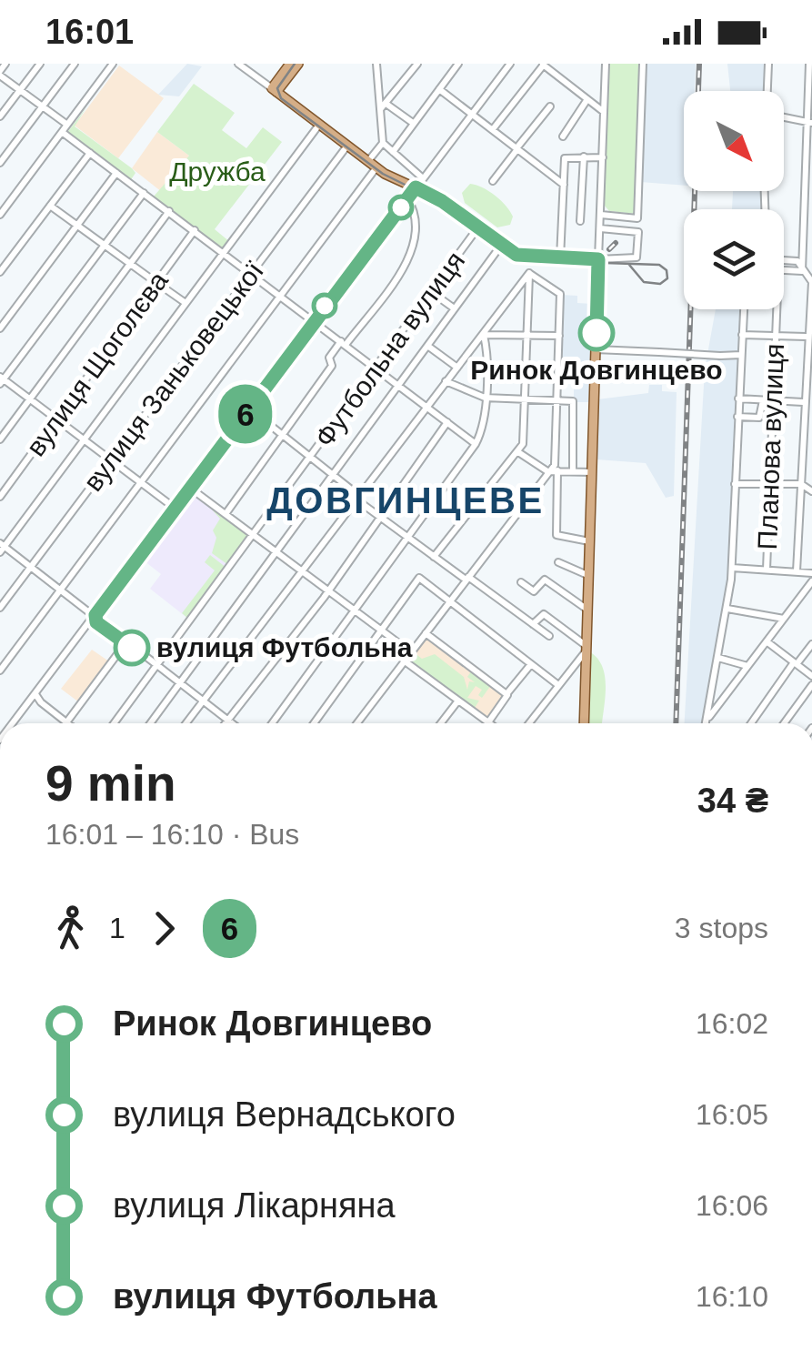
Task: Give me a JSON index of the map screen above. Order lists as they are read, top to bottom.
{
  "streets": {
    "street": [
      "Футбольна вулиця",
      "вулиця Щоголєва",
      "вулиця Заньковецької",
      "Планова вулиця"
    ]
  },
  "districts": ["ДОВГИНЦЕВЕ"],
  "parks": ["Дружба"],
  "places": ["Ринок Довгинцево", "вулиця Футбольна"],
  "lines": ["bus line 6"],
  "north": "bottom right",
  "page": {
    "status": "16:01",
    "on_map": "6",
    "heading": ["9 min", "16:01 – 16:10 · Bus", "34 ₴"],
    "legs": ["1", "6", "3 stops"],
    "list": [
      {
        "name": "Ринок Довгинцево",
        "value": "16:02"
      },
      {
        "name": "вулиця Вернадського",
        "value": "16:05"
      },
      {
        "name": "вулиця Лікарняна",
        "value": "16:06"
      },
      {
        "name": "вулиця Футбольна",
        "value": "16:10"
      }
    ]
  }
}
